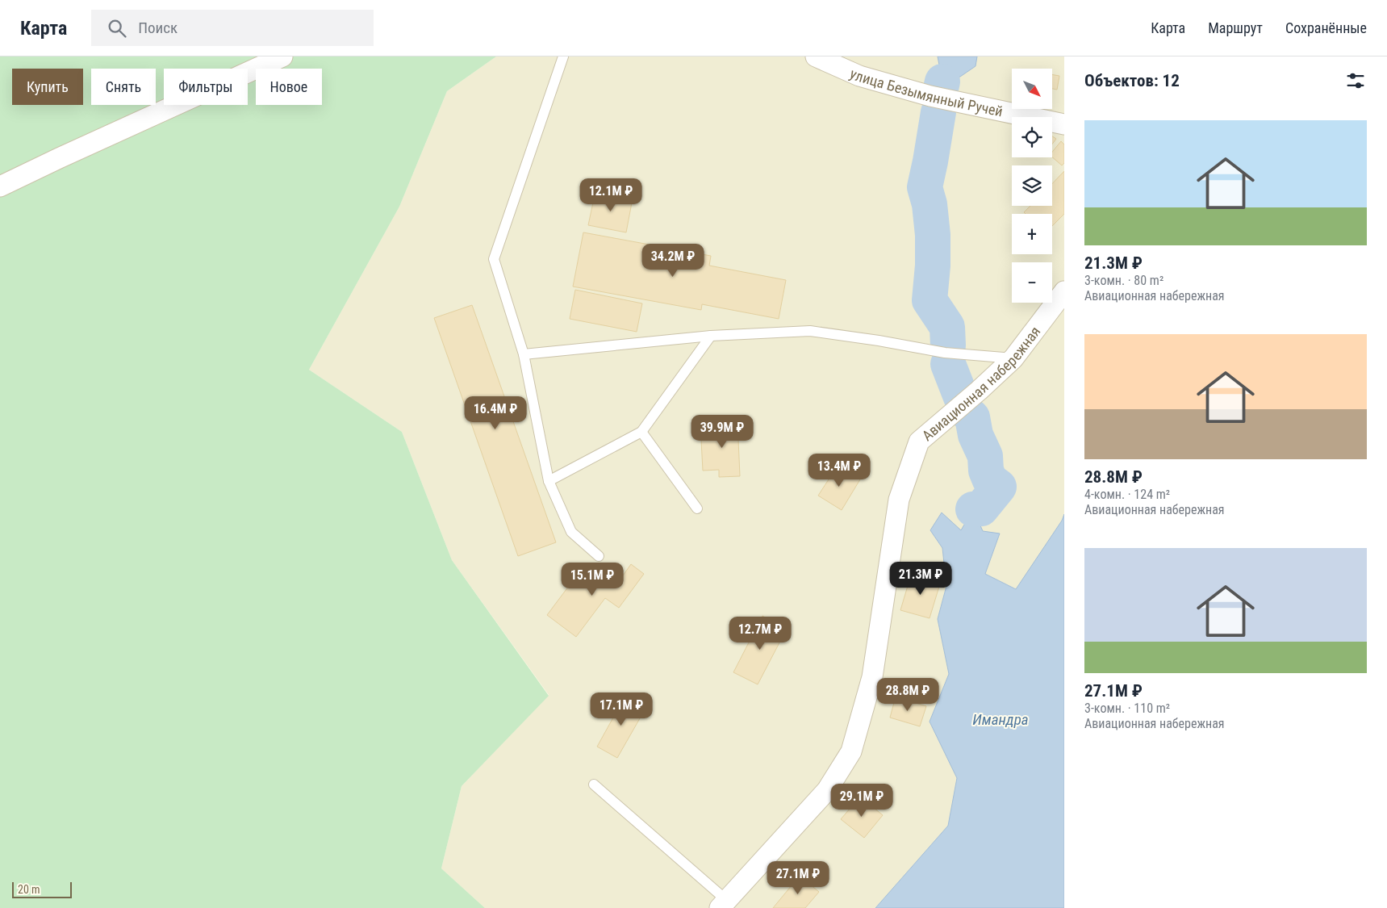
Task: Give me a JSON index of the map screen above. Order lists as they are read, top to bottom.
{
  "streets": {
    "street": ["улица Безымянный Ручей", "Авиационная набережная"]
  },
  "water": ["Имандра"],
  "scale_bar": "20 m",
  "north": "bottom right",
  "page": {
    "header": "Карта",
    "search": "Поиск",
    "nav": ["Карта", "Маршрут", "Сохранённые"],
    "heading": "Объектов: 12",
    "map_buttons": ["+", "−"],
    "chip": [
      "Купить",
      "Снять",
      "Фильтры",
      "Новое"
    ],
    "list": [
      {
        "name": "21.3M ₽",
        "note": "3-комн. · 80 m² · Авиационная набережная"
      },
      {
        "name": "28.8M ₽",
        "note": "4-комн. · 124 m² · Авиационная набережная"
      },
      {
        "name": "27.1M ₽",
        "note": "3-комн. · 110 m² · Авиационная набережная"
      }
    ],
    "price": [
      "12.1M ₽",
      "34.2M ₽",
      "16.4M ₽",
      "39.9M ₽",
      "13.4M ₽",
      "21.3M ₽",
      "15.1M ₽",
      "12.7M ₽",
      "28.8M ₽",
      "17.1M ₽",
      "29.1M ₽",
      "27.1M ₽"
    ],
    "scale": "20 m"
  }
}
